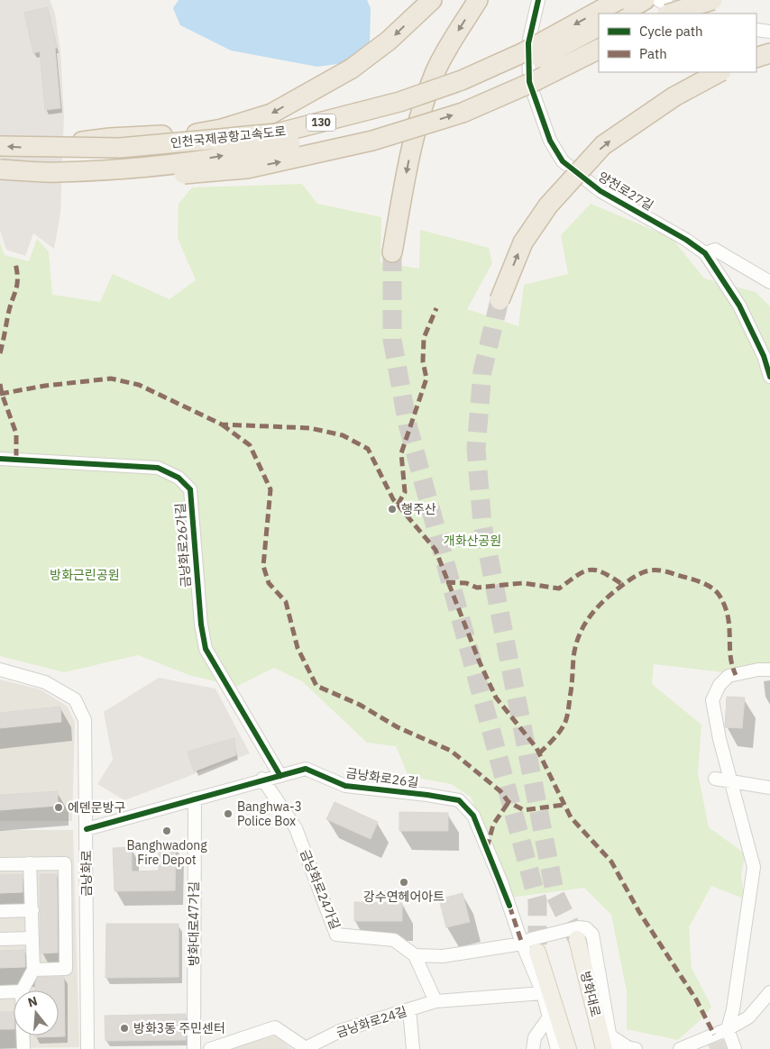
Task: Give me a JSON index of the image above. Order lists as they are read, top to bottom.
{
  "streets": {
    "highway": ["130", "인천국제공항고속도로"],
    "main road": ["방화대로"],
    "street": [
      "양천로27길",
      "금낭화로26가길",
      "금낭화로26길",
      "금낭화로",
      "금낭화로24가길",
      "방화대로47가길",
      "금낭화로24길"
    ]
  },
  "crossings": [
    ["금낭화로26가길", "금낭화로26길"],
    ["금낭화로26길", "금낭화로"],
    ["금낭화로26길", "금낭화로24가길"],
    ["금낭화로26길", "방화대로47가길"]
  ],
  "parks": ["개화산공원", "방화근린공원"],
  "places": [
    "행주산",
    "에덴문방구",
    "Banghwa-3 Police Box",
    "Banghwadong Fire Depot",
    "강수연헤어아트",
    "방화3동 주민센터"
  ],
  "legend": ["Cycle path", "Path"],
  "north": "top"
}
